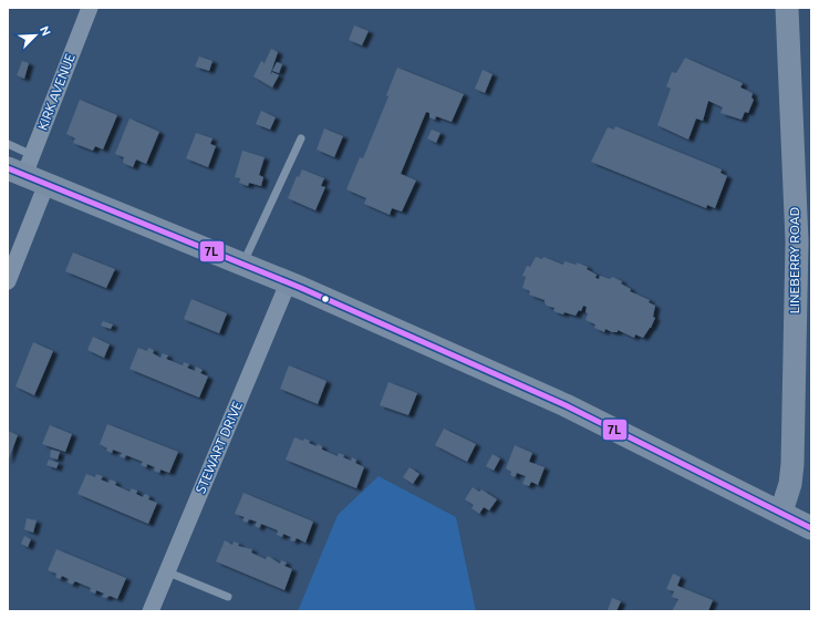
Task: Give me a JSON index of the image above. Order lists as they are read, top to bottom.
{
  "streets": {
    "main road": ["LINEBERRY ROAD"],
    "street": ["KIRK AVENUE", "STEWART DRIVE"]
  },
  "lines": ["transit line 7L"],
  "north": "top right"
}
